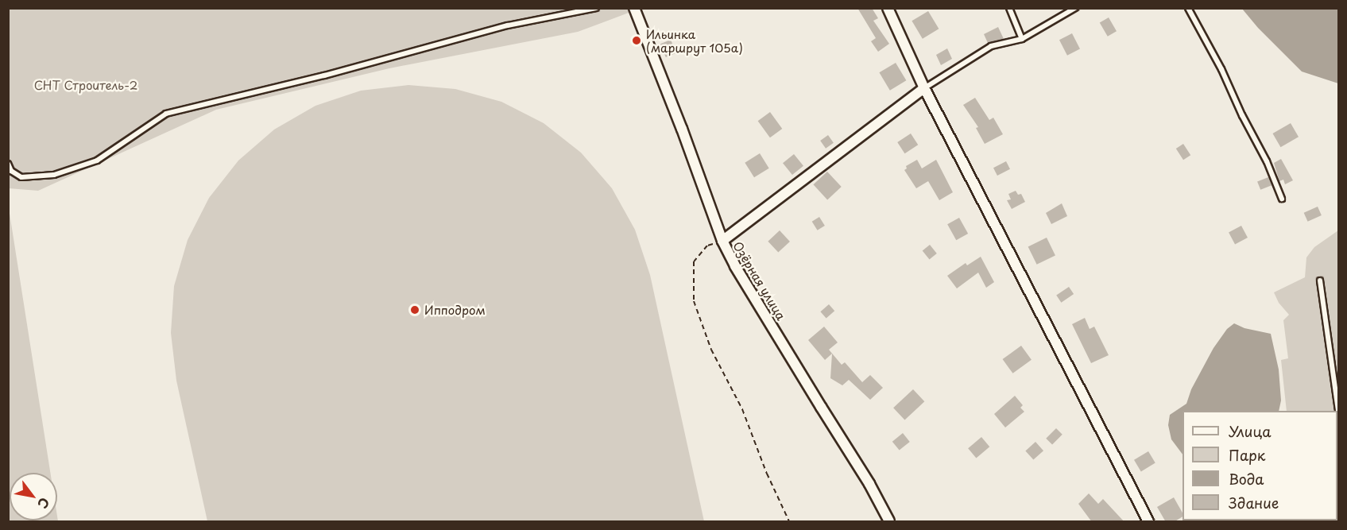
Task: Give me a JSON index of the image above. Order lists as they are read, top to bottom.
{
  "streets": {
    "street": ["Озёрная улица"]
  },
  "parks": ["СНТ Строитель-2"],
  "places": ["Ильинка (маршрут 105а)", "Ипподром"],
  "legend": [
    "Улица",
    "Парк",
    "Вода",
    "Здание"
  ],
  "north": "bottom right"
}
